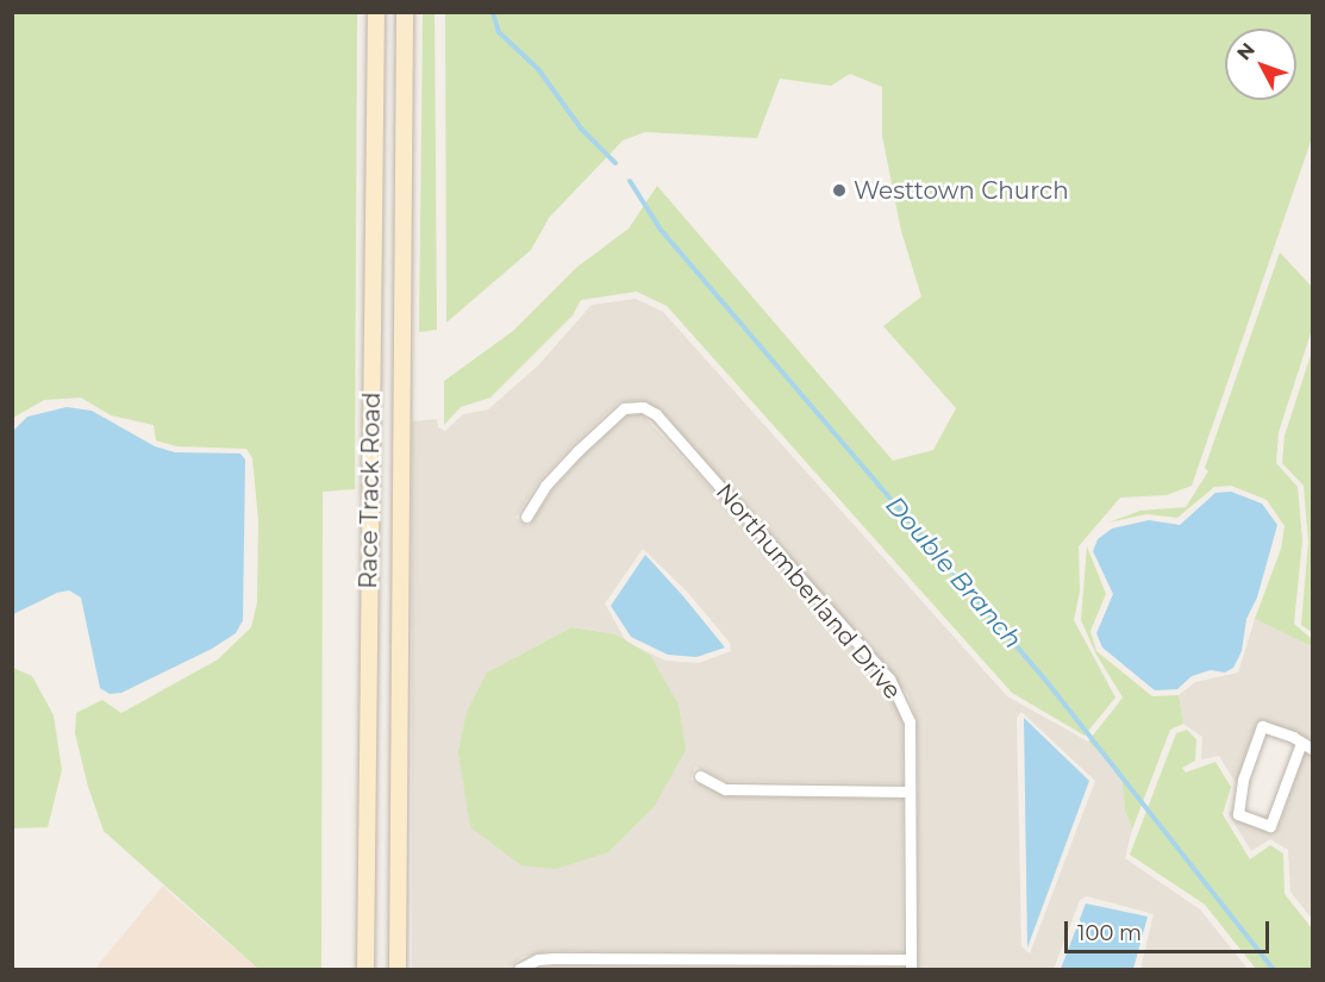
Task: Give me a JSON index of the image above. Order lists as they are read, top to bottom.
{
  "streets": {
    "main road": ["Race Track Road"],
    "street": ["Northumberland Drive"]
  },
  "water": ["Double Branch"],
  "places": ["Westtown Church"],
  "scale_bar": "100 m",
  "north": "top left"
}
